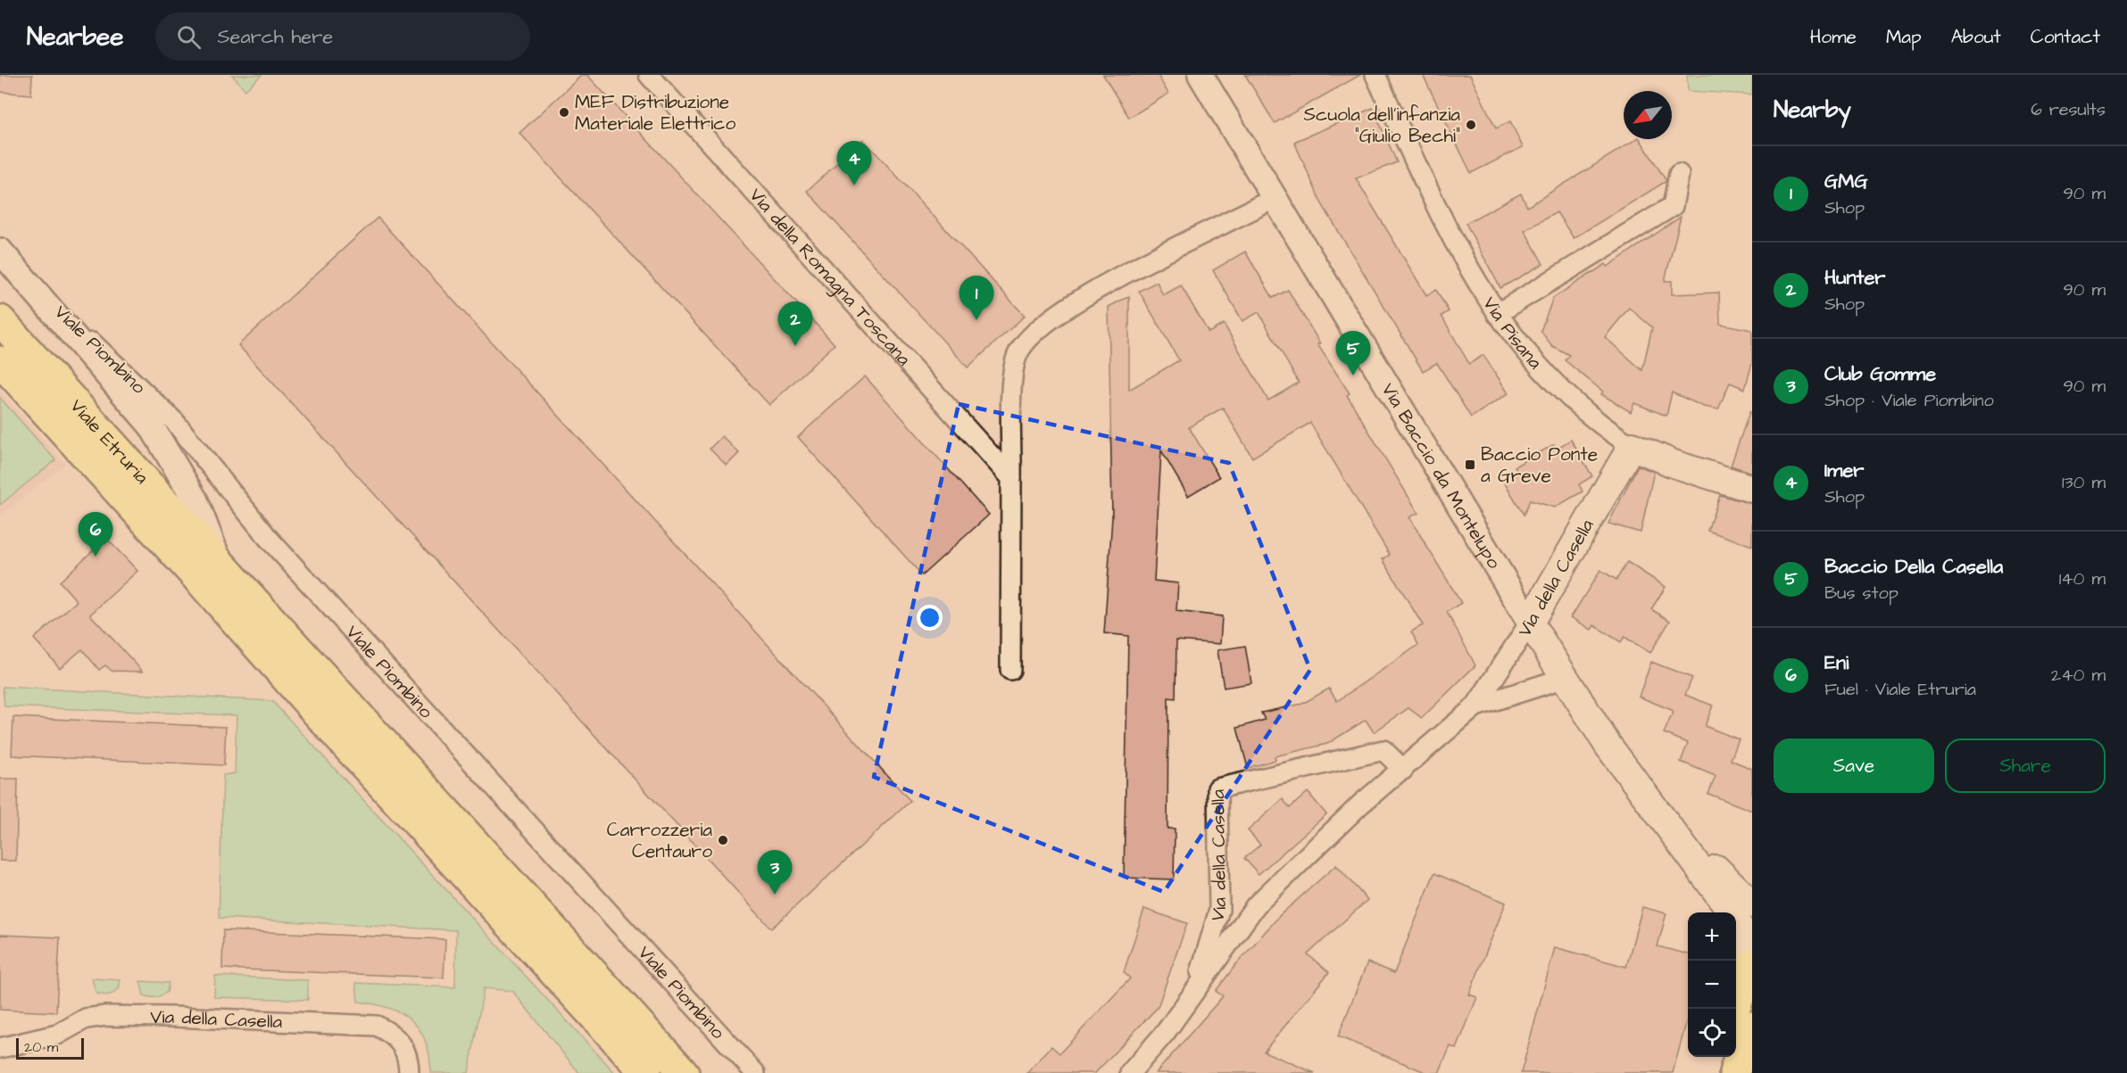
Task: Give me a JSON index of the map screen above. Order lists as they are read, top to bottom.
{
  "streets": {
    "main road": [
      "Via Pisana",
      "Viale Etruria",
      "Via Baccio da Montelupo",
      "Via della Casella"
    ],
    "street": ["Via della Romagna Toscana", "Viale Piombino"]
  },
  "crossings": [
    ["Via Pisana", "Via della Casella"],
    ["Viale Piombino", "Viale Etruria"],
    ["Via Baccio da Montelupo", "Via della Casella"]
  ],
  "places": {
    "other": ["MEF Distribuzione Materiale Elettrico", "Scuola dell'infanzia \"Giulio Bechi\"", "Carrozzeria Centauro"],
    "transit": ["Baccio Ponte a Greve"]
  },
  "scale_bar": "20 m",
  "north": "bottom left",
  "page": {
    "header": "Nearbee",
    "search": "Search here",
    "nav": [
      "Home",
      "Map",
      "About",
      "Contact"
    ],
    "heading": ["Nearby", "6 results"],
    "pins": [
      "4",
      "1",
      "2",
      "5",
      "6",
      "3"
    ],
    "list": [
      {
        "mark": "1",
        "name": "GMG",
        "note": "Shop",
        "value": "90 m"
      },
      {
        "mark": "2",
        "name": "Hunter",
        "note": "Shop",
        "value": "90 m"
      },
      {
        "mark": "3",
        "name": "Club Gomme",
        "note": "Shop · Viale Piombino",
        "value": "90 m"
      },
      {
        "mark": "4",
        "name": "Imer",
        "note": "Shop",
        "value": "130 m"
      },
      {
        "mark": "5",
        "name": "Baccio Della Casella",
        "note": "Bus stop",
        "value": "140 m"
      },
      {
        "mark": "6",
        "name": "Eni",
        "note": "Fuel · Viale Etruria",
        "value": "240 m"
      }
    ],
    "buttons": ["Save", "Share"],
    "map_buttons": ["+", "−"],
    "scale": "20 m"
  }
}
